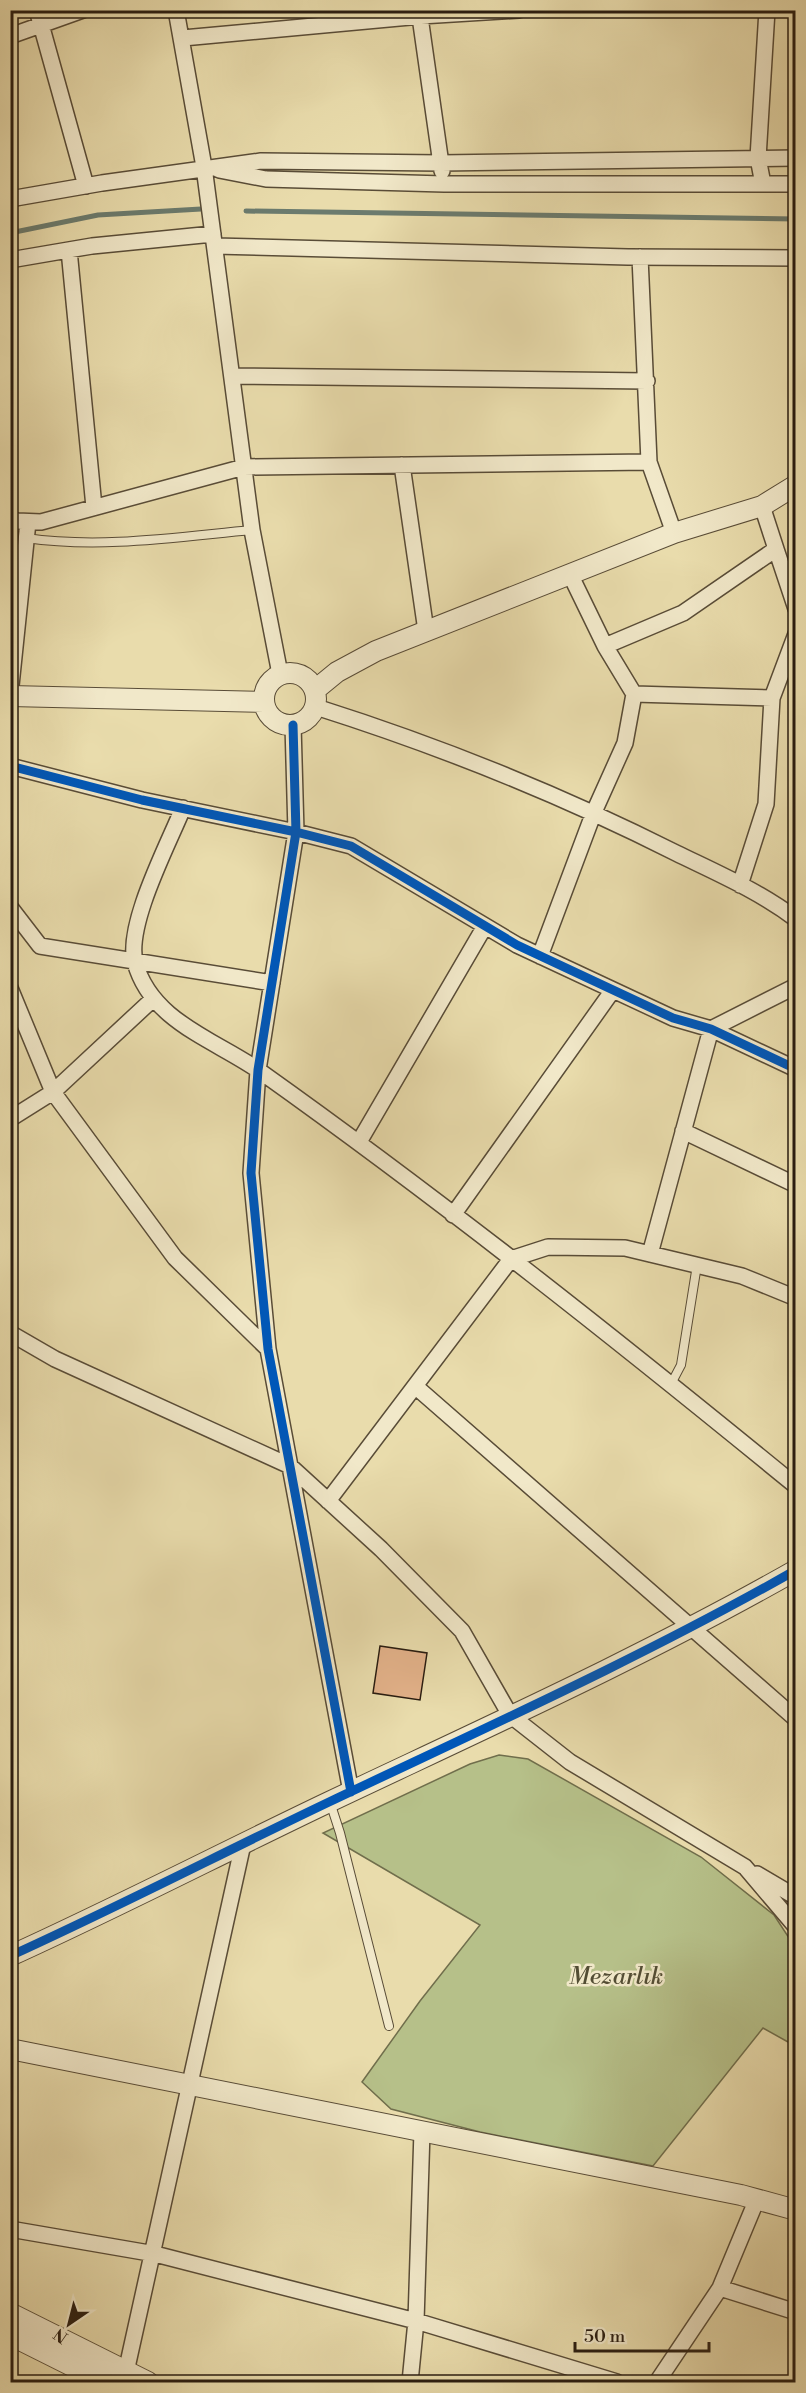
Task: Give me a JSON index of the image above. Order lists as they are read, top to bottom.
{
  "parks": ["Mezarlık"],
  "scale_bar": "50 m",
  "north": "bottom left"
}
